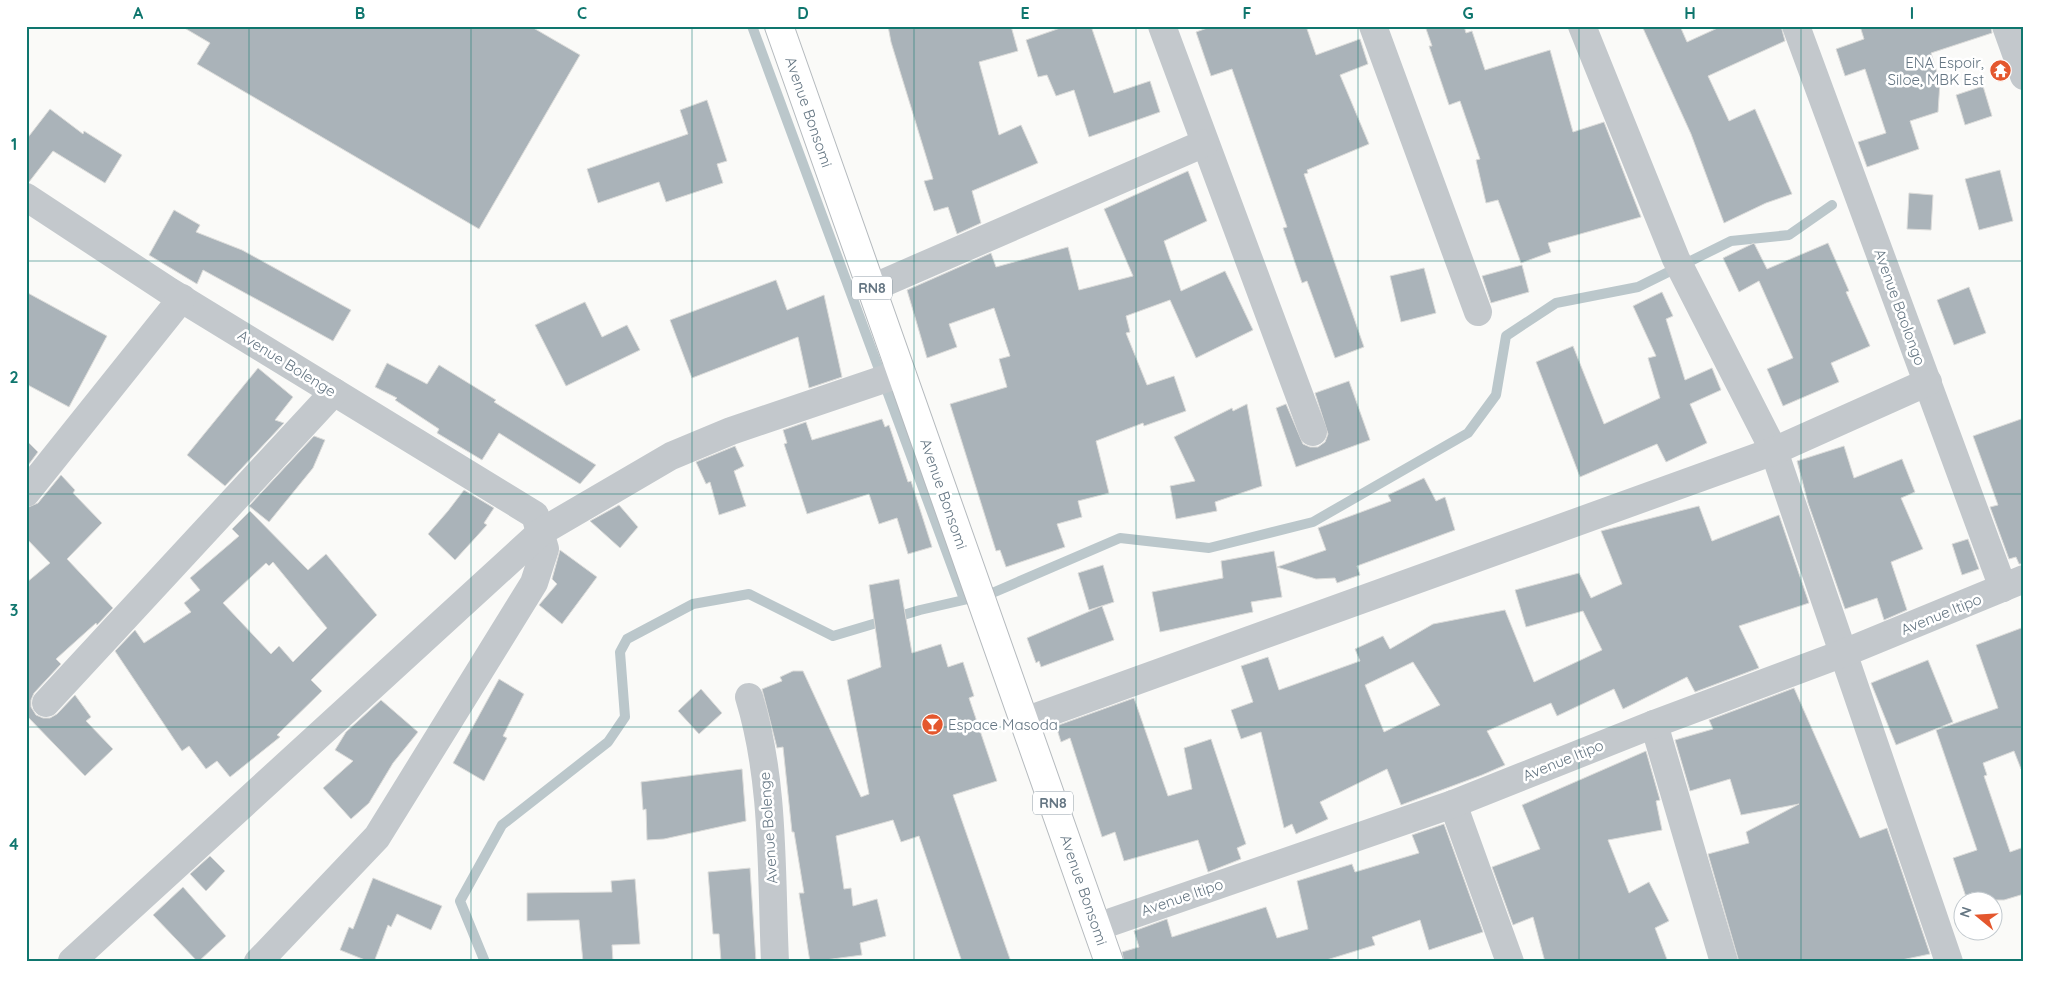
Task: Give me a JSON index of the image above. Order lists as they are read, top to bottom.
{
  "streets": {
    "main road": ["Avenue Bonsomi", "RN8"],
    "street": ["Avenue Baolongo", "Avenue Bolenge", "Avenue Itipo"]
  },
  "crossings": [
    ["Avenue Bonsomi", "Avenue Itipo"],
    ["Avenue Baolongo", "Avenue Itipo"]
  ],
  "places": {
    "temple": ["ENA Espoir, Siloe, MBK Est"],
    "bar": ["Espace Masoda"]
  },
  "north": "left",
  "grid": {
    "columns": [
      "A",
      "B",
      "C",
      "D",
      "E",
      "F",
      "G",
      "H",
      "I"
    ],
    "rows": [
      "1",
      "2",
      "3",
      "4"
    ]
  }
}
